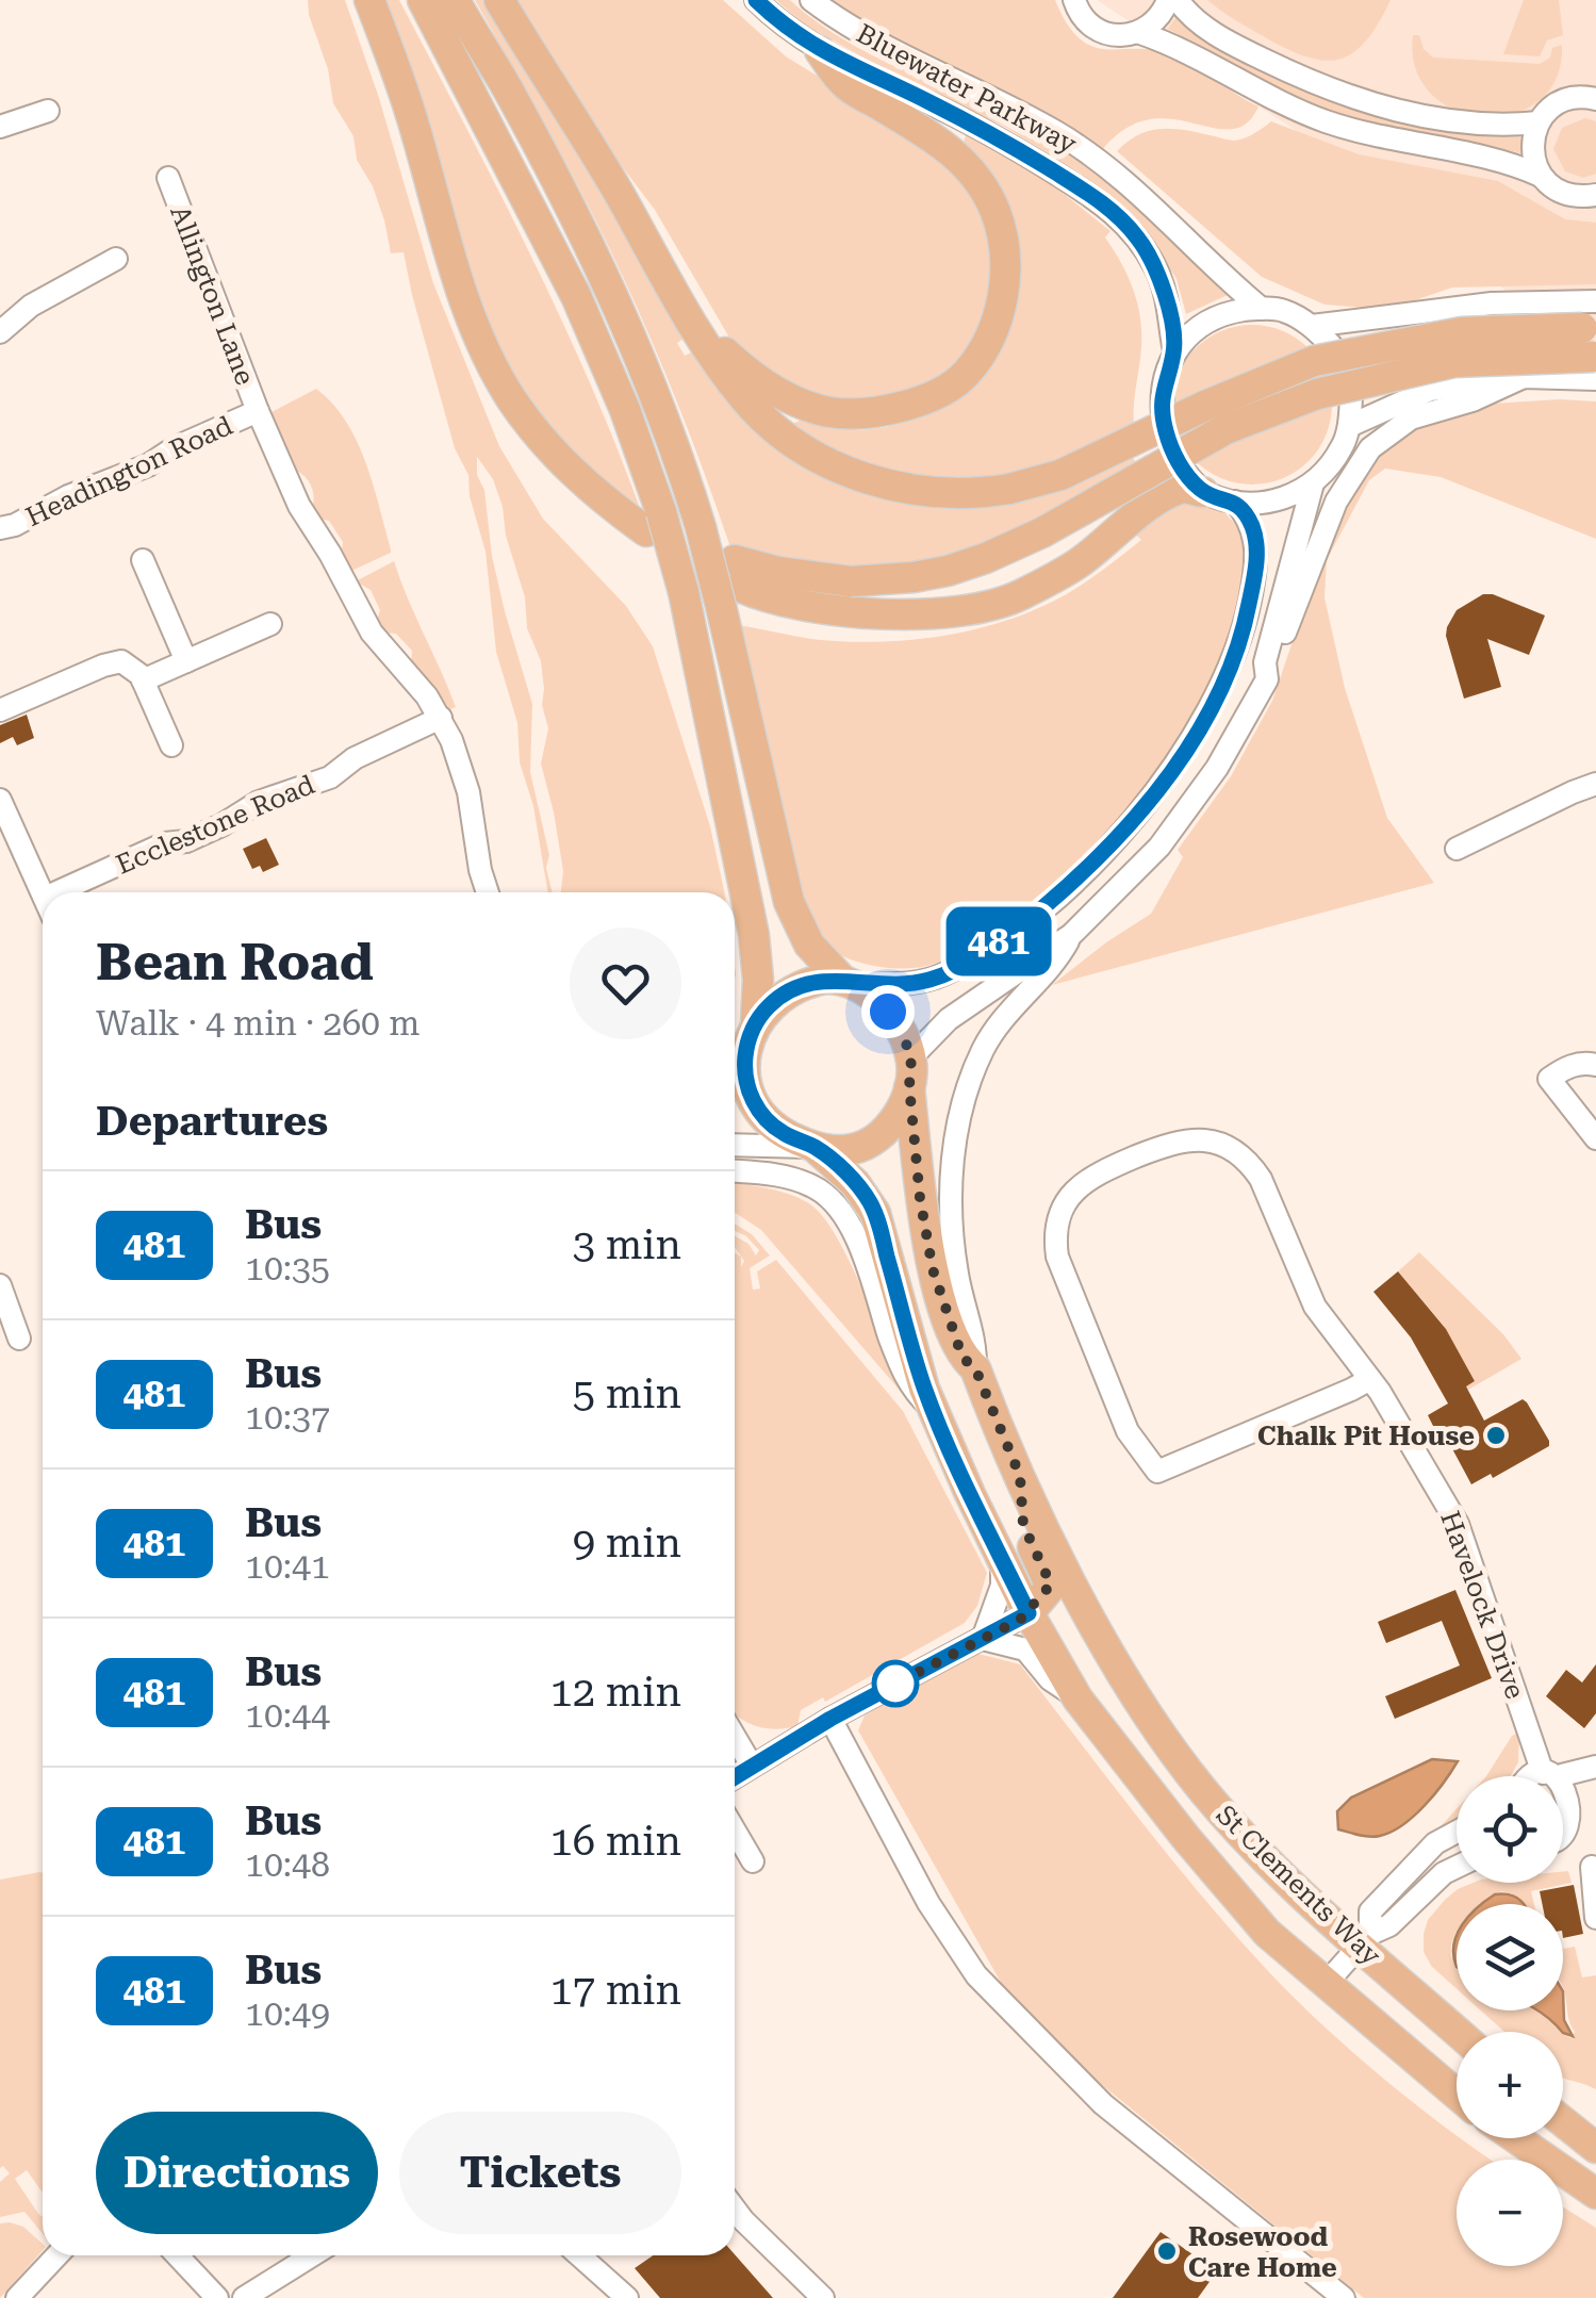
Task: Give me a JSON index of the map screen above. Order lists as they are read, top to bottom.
{
  "streets": {
    "main road": ["St Clements Way"],
    "street": [
      "Bluewater Parkway",
      "Allington Lane",
      "Headington Road",
      "Ecclestone Road",
      "Havelock Drive"
    ]
  },
  "crossings": [
    ["Allington Lane", "Headington Road"],
    ["Allington Lane", "Ecclestone Road"]
  ],
  "places": ["Chalk Pit House", "Rosewood Care Home"],
  "lines": ["bus line 481"],
  "page": {
    "on_map": "481",
    "heading": [
      ["Bean Road", "Walk · 4 min · 260 m"],
      "Departures"
    ],
    "list": [
      {
        "mark": "481",
        "name": "Bus",
        "note": "10:35",
        "value": "3 min"
      },
      {
        "mark": "481",
        "name": "Bus",
        "note": "10:37",
        "value": "5 min"
      },
      {
        "mark": "481",
        "name": "Bus",
        "note": "10:41",
        "value": "9 min"
      },
      {
        "mark": "481",
        "name": "Bus",
        "note": "10:44",
        "value": "12 min"
      },
      {
        "mark": "481",
        "name": "Bus",
        "note": "10:48",
        "value": "16 min"
      },
      {
        "mark": "481",
        "name": "Bus",
        "note": "10:49",
        "value": "17 min"
      }
    ],
    "map_buttons": ["+", "−"],
    "buttons": ["Directions", "Tickets"]
  }
}
